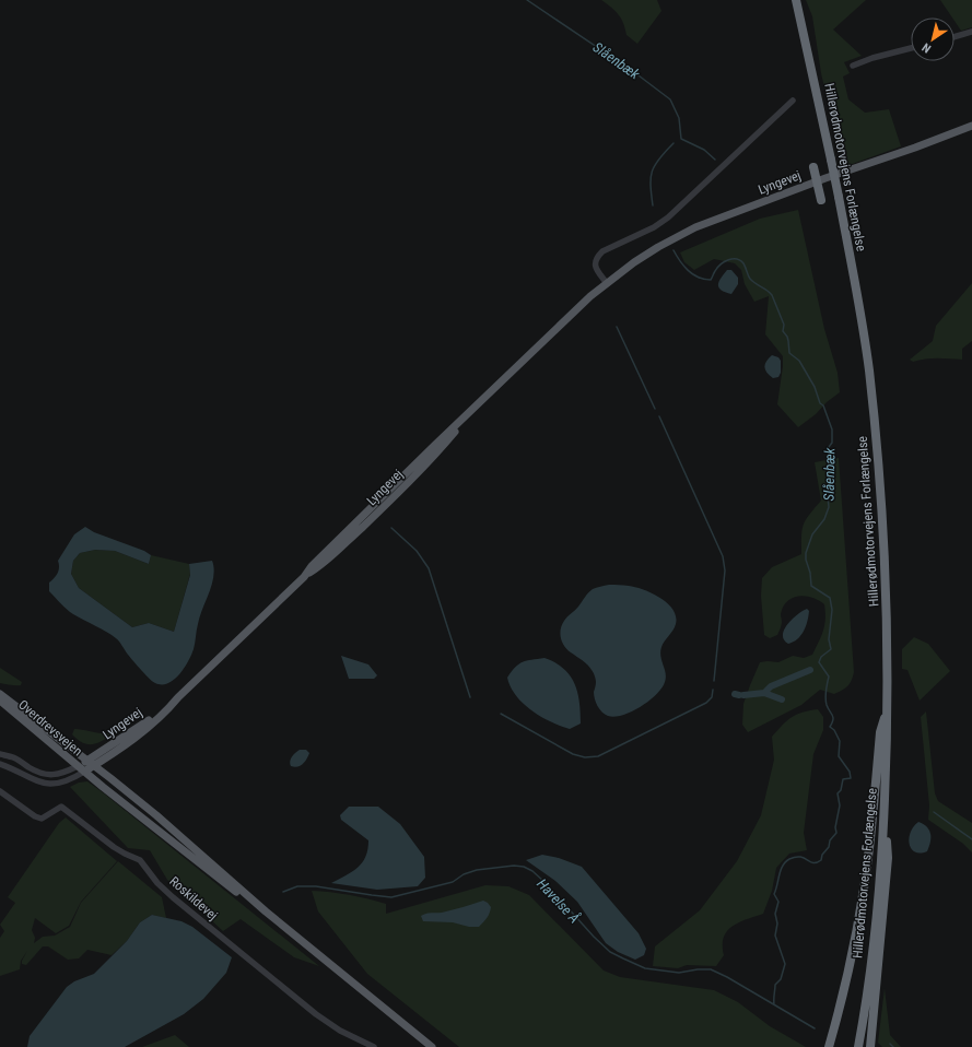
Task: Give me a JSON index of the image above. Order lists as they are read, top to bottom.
{
  "streets": {
    "highway": ["Hillerødmotorvejens Forlængelse"],
    "main road": ["Lyngevej", "Overdrevsvejen"],
    "street": ["Roskildevej"]
  },
  "crossings": [
    ["Lyngevej", "Overdrevsvejen"]
  ],
  "water": ["Slåenbæk", "Havelse Å"],
  "north": "bottom left"
}
